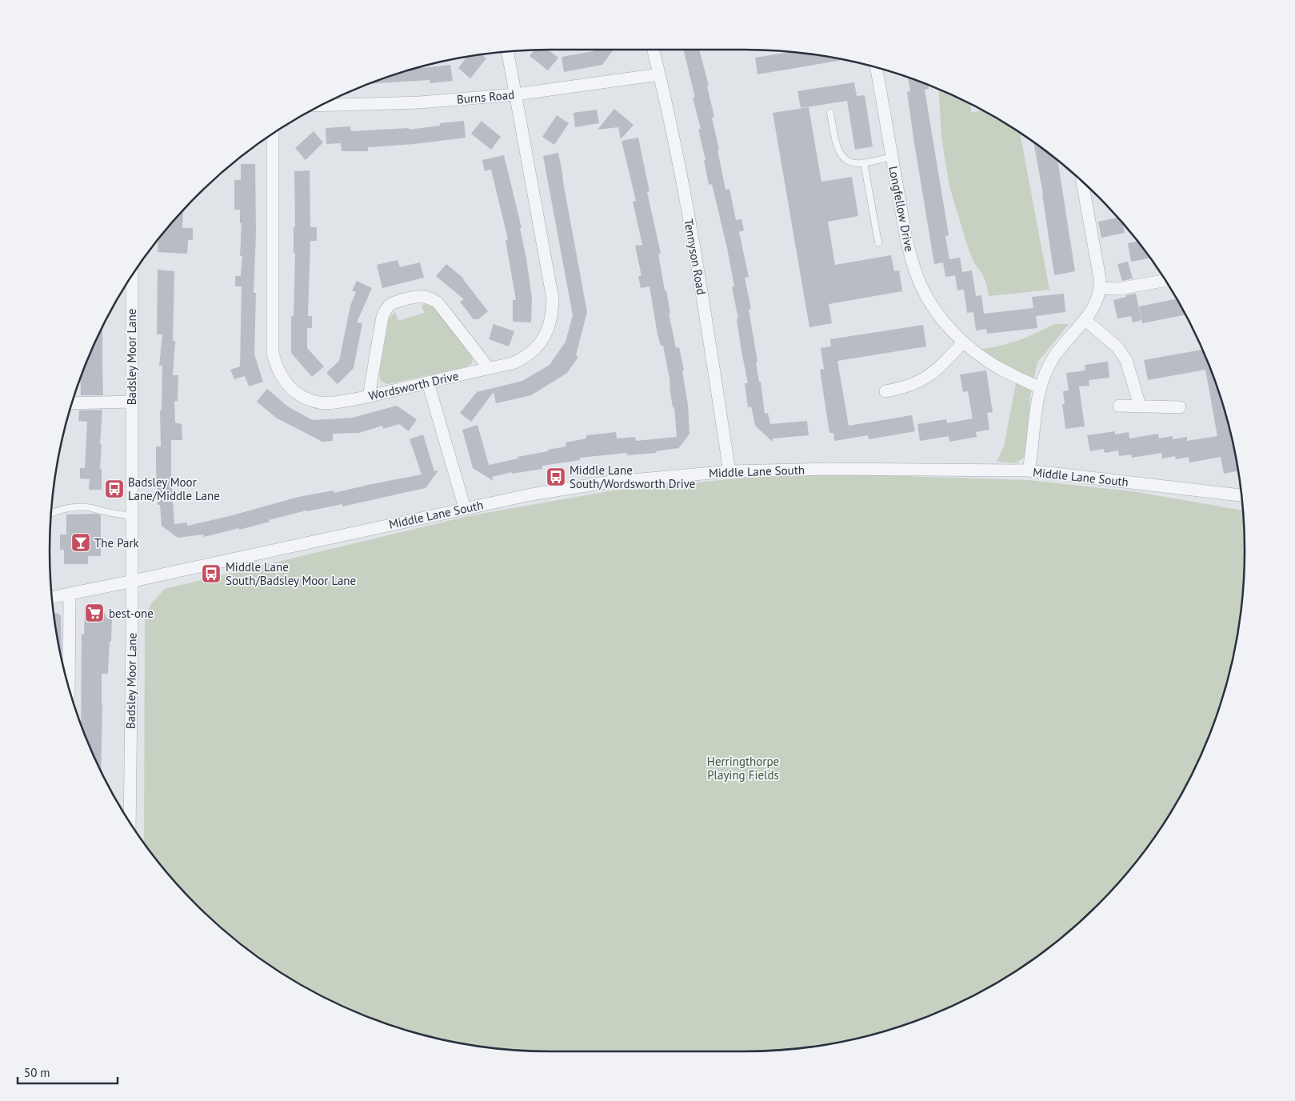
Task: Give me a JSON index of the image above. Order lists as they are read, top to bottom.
{
  "streets": {
    "street": [
      "Burns Road",
      "Longfellow Drive",
      "Tennyson Road",
      "Badsley Moor Lane",
      "Wordsworth Drive",
      "Middle Lane South"
    ]
  },
  "crossings": [
    ["Burns Road", "Tennyson Road"],
    ["Burns Road", "Wordsworth Drive"],
    ["Tennyson Road", "Middle Lane South"],
    ["Badsley Moor Lane", "Middle Lane South"]
  ],
  "parks": ["Herringthorpe Playing Fields"],
  "places": {
    "bus stop": ["Middle Lane South/Wordsworth Drive", "Badsley Moor Lane/Middle Lane", "Middle Lane South/Badsley Moor Lane"],
    "bar": ["The Park"],
    "supermarket": ["best-one"]
  },
  "scale_bar": "50 m"
}
